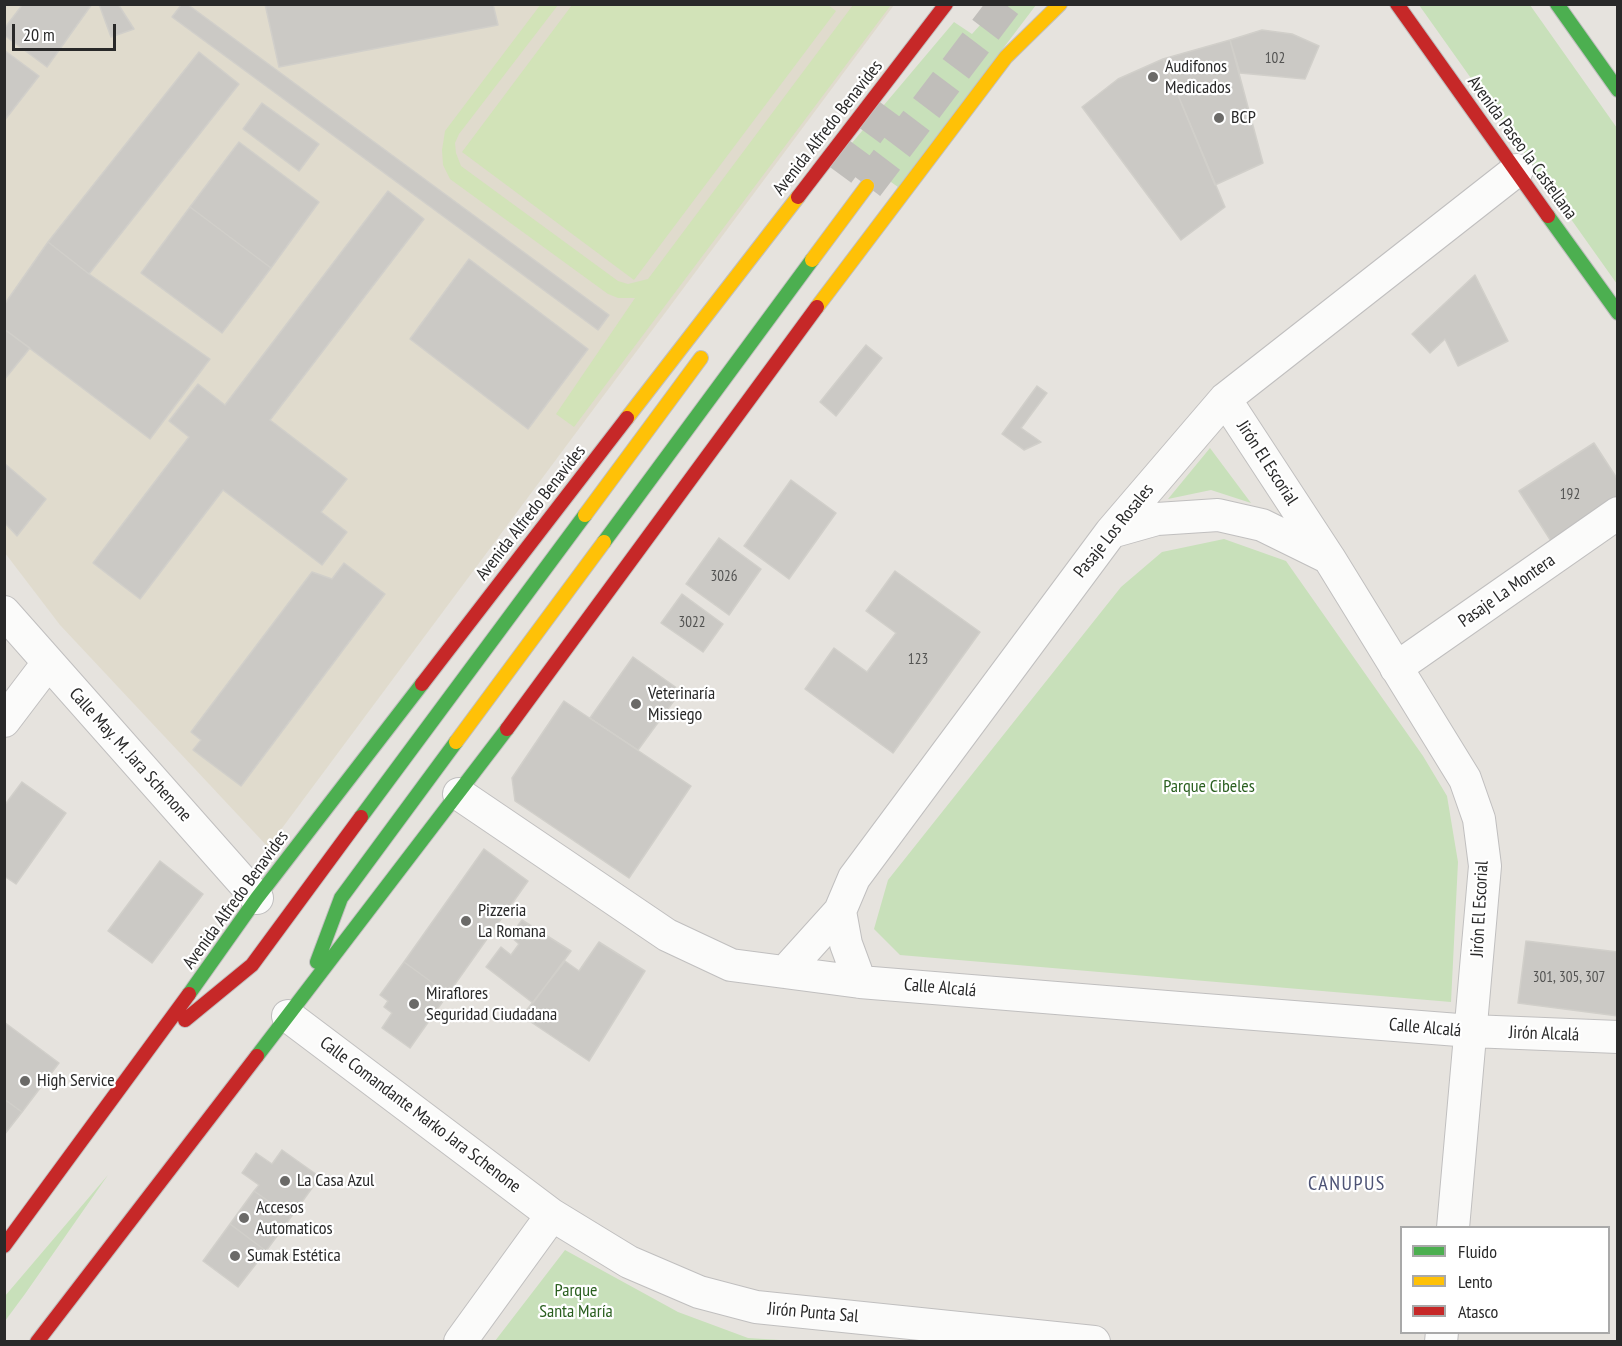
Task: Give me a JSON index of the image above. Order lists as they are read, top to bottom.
{
  "streets": {
    "main road": ["Avenida Alfredo Benavides", "Avenida Paseo la Castellana"],
    "street": [
      "Jirón El Escorial",
      "Pasaje Los Rosales",
      "Pasaje La Montera",
      "Calle May. M. Jara Schenone",
      "Calle Alcalá",
      "Jirón Alcalá",
      "Calle Comandante Marko Jara Schenone",
      "Jirón Punta Sal"
    ]
  },
  "crossings": [
    ["Avenida Alfredo Benavides", "Calle May. M. Jara Schenone"],
    ["Avenida Paseo la Castellana", "Pasaje Los Rosales"],
    ["Jirón El Escorial", "Pasaje Los Rosales"],
    ["Jirón El Escorial", "Pasaje La Montera"],
    ["Jirón El Escorial", "Calle Alcalá"],
    ["Jirón El Escorial", "Jirón Alcalá"],
    ["Calle Alcalá", "Jirón Alcalá"],
    ["Calle Comandante Marko Jara Schenone", "Jirón Punta Sal"]
  ],
  "districts": ["CANUPUS"],
  "parks": ["Parque Cibeles", "Parque Santa María"],
  "places": [
    "Audifonos Medicados",
    "BCP",
    "Veterinaría Missiego",
    "Pizzeria La Romana",
    "Miraflores Seguridad Ciudadana",
    "High Service",
    "La Casa Azul",
    "Accesos Automaticos",
    "Sumak Estética"
  ],
  "house_numbers": [
    "102",
    "192",
    "3026",
    "3022",
    "123",
    "301, 305, 307"
  ],
  "legend": ["Fluido", "Lento", "Atasco"],
  "scale_bar": "20 m"
}
